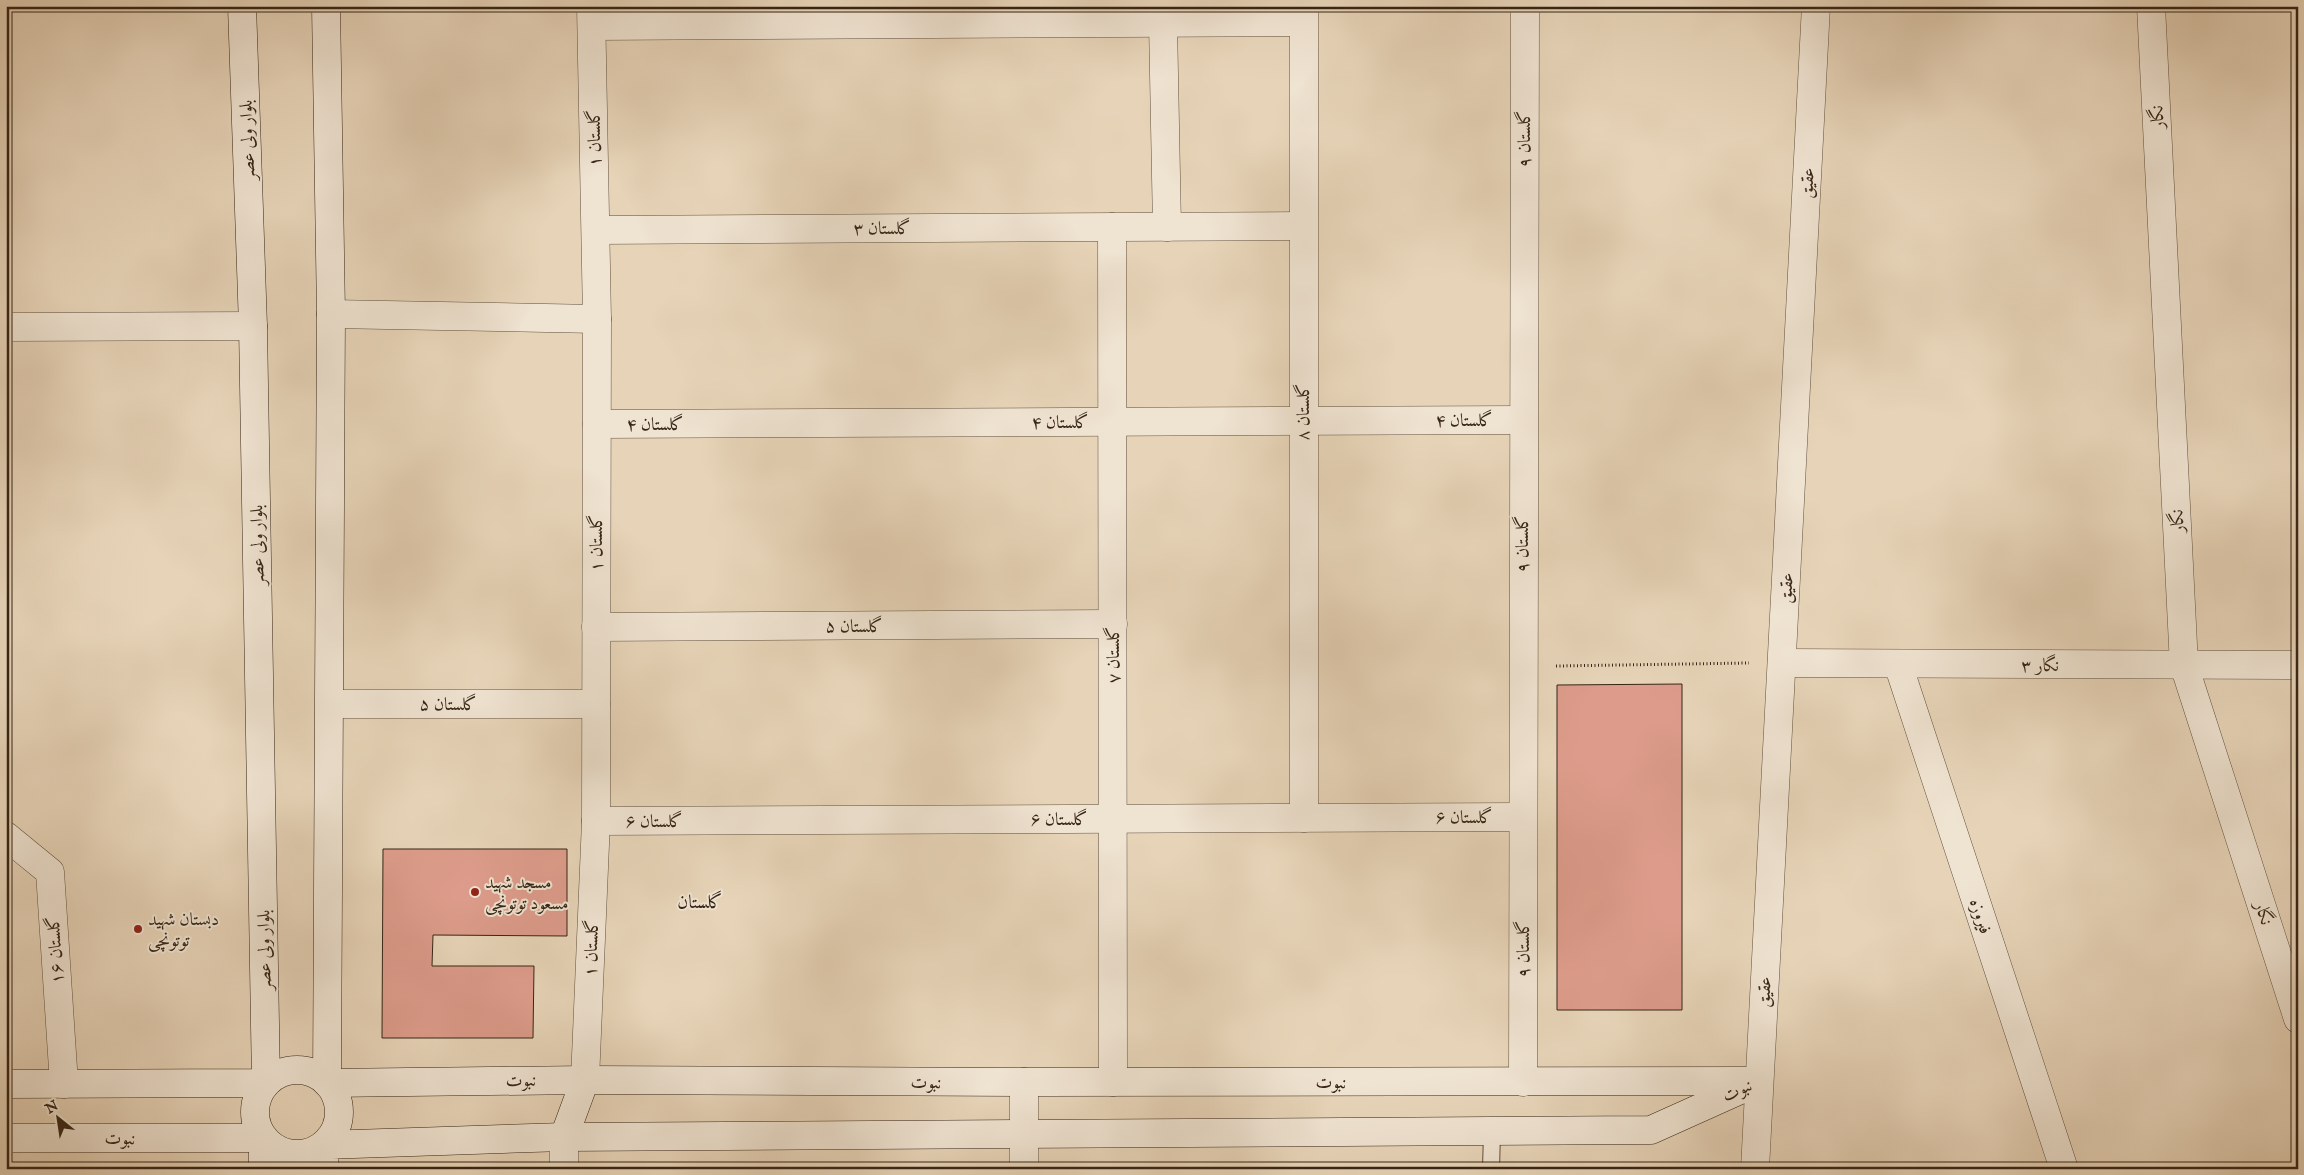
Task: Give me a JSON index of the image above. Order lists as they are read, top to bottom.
{
  "streets": {
    "street": [
      "نگار",
      "گلستان ۱",
      "گلستان ۹",
      "بلوار ولی عصر",
      "عقیق",
      "گلستان ۳",
      "گلستان ۸",
      "گلستان ۴",
      "گلستان ۵",
      "گلستان ۷",
      "نگار ۳",
      "گلستان ۶",
      "فیروزه",
      "گلستان ۱۶",
      "نبوت"
    ]
  },
  "crossings": [
    ["نگار", "نگار ۳"],
    ["گلستان ۱", "گلستان ۳"],
    ["گلستان ۱", "گلستان ۴"],
    ["گلستان ۱", "گلستان ۵"],
    ["گلستان ۱", "گلستان ۶"],
    ["گلستان ۱", "نبوت"],
    ["گلستان ۹", "گلستان ۴"],
    ["گلستان ۹", "گلستان ۶"],
    ["گلستان ۹", "نبوت"],
    ["بلوار ولی عصر", "نبوت"],
    ["عقیق", "نگار ۳"],
    ["عقیق", "نبوت"],
    ["گلستان ۳", "گلستان ۸"],
    ["گلستان ۳", "گلستان ۷"],
    ["گلستان ۸", "گلستان ۴"],
    ["گلستان ۸", "گلستان ۶"],
    ["گلستان ۴", "گلستان ۷"],
    ["گلستان ۵", "گلستان ۷"],
    ["گلستان ۷", "گلستان ۶"],
    ["گلستان ۷", "نبوت"],
    ["نگار ۳", "فیروزه"]
  ],
  "districts": ["گلستان"],
  "places": ["مسجد شهید مسعود توتونچی", "دبستان شهید توتونچی"],
  "north": "top left"
}
